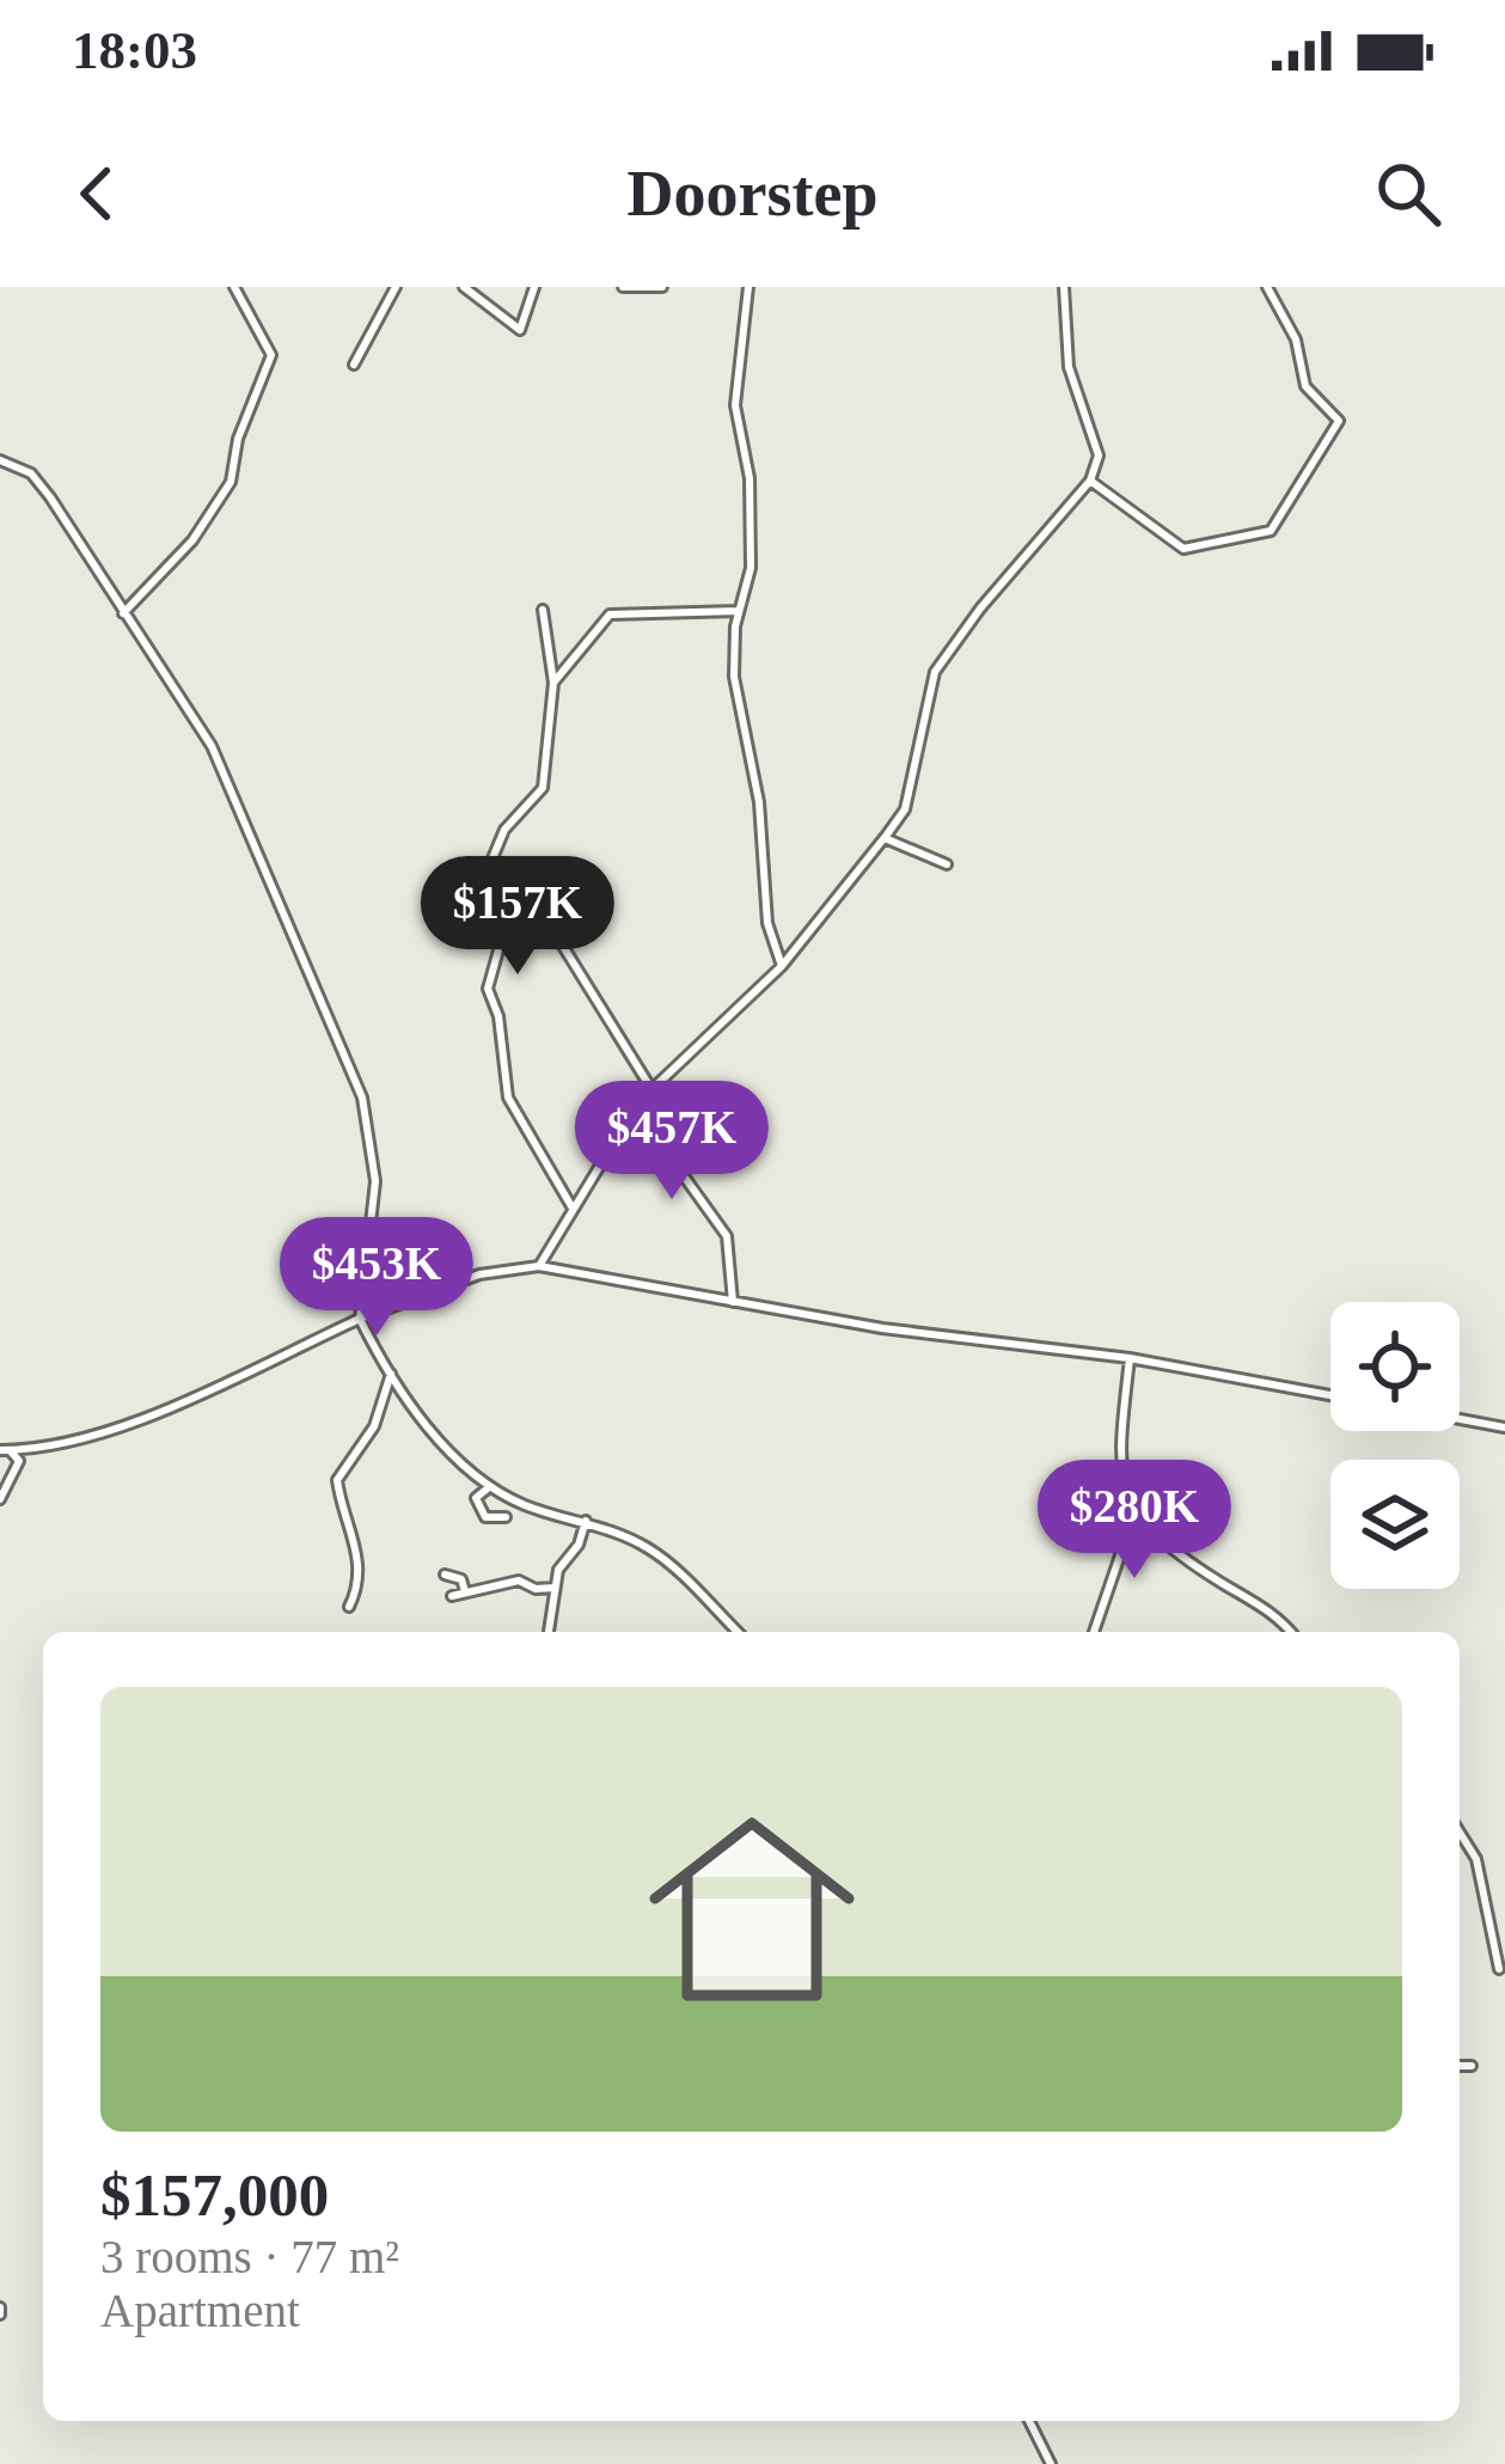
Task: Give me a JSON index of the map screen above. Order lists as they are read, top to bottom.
{
  "page": {
    "status": "18:03",
    "header": "Doorstep",
    "price": [
      "$157K",
      "$457K",
      "$453K",
      "$280K"
    ],
    "list": [
      {
        "name": "$157,000",
        "note": "3 rooms · 77 m² · Apartment"
      }
    ]
  }
}
